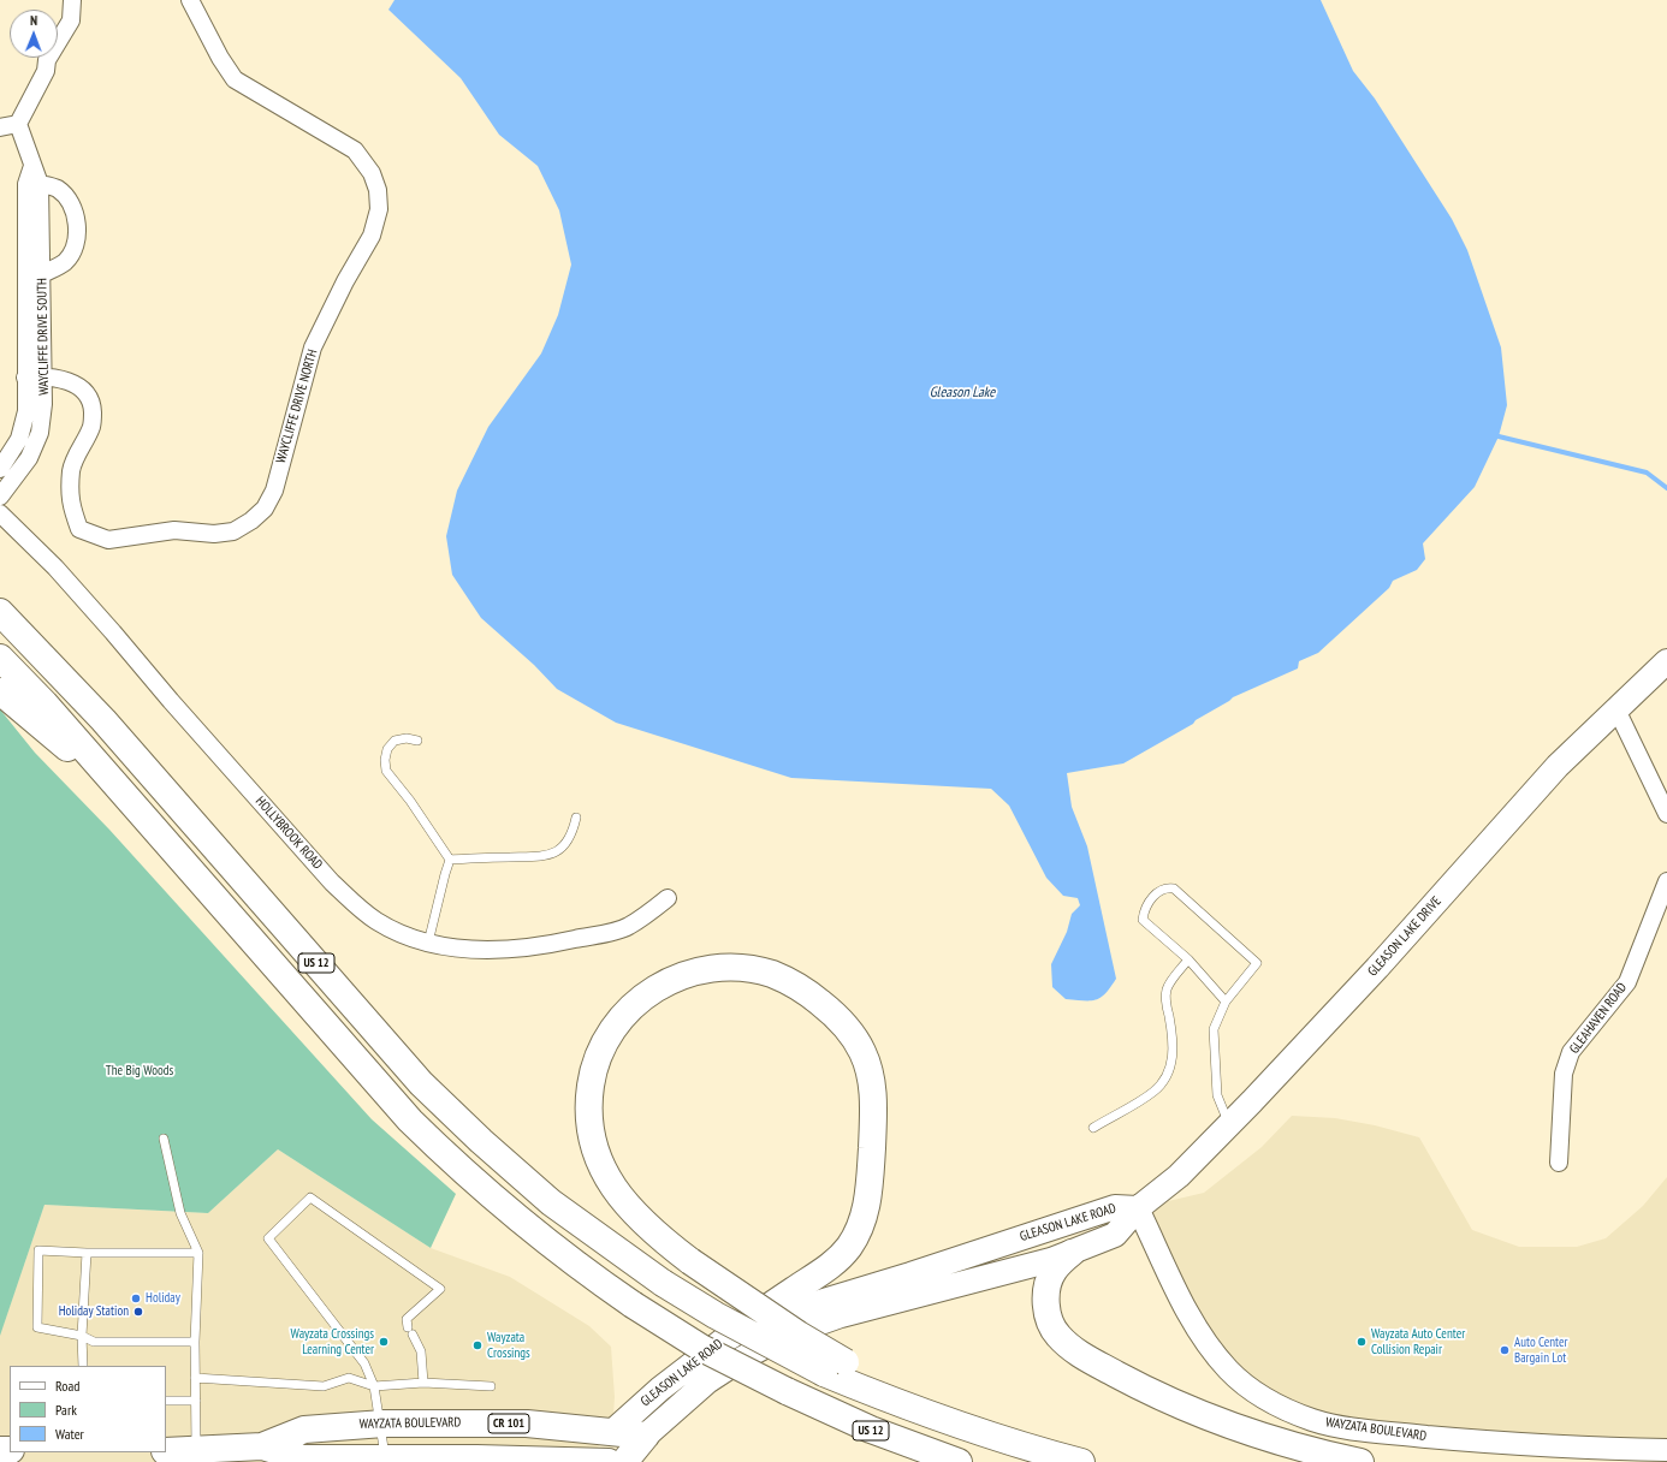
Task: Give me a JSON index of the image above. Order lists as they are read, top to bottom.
{
  "streets": {
    "main road": [
      "GLEASON LAKE DRIVE",
      "US 12",
      "GLEASON LAKE ROAD",
      "WAYZATA BOULEVARD",
      "CR 101"
    ],
    "street": [
      "WAYCLIFFE DRIVE SOUTH",
      "WAYCLIFFE DRIVE NORTH",
      "HOLLYBROOK ROAD",
      "GLEAHAVEN ROAD"
    ]
  },
  "crossings": [
    ["WAYCLIFFE DRIVE SOUTH", "WAYCLIFFE DRIVE NORTH"],
    ["GLEASON LAKE DRIVE", "GLEASON LAKE ROAD"],
    ["GLEASON LAKE DRIVE", "WAYZATA BOULEVARD"],
    ["GLEASON LAKE ROAD", "WAYZATA BOULEVARD"],
    ["GLEASON LAKE ROAD", "CR 101"],
    ["WAYZATA BOULEVARD", "CR 101"]
  ],
  "water": ["Gleason Lake"],
  "parks": ["The Big Woods"],
  "places": [
    "Holiday",
    "Holiday Station",
    "Wayzata Crossings Learning Center",
    "Wayzata Auto Center Collision Repair",
    "Wayzata Crossings",
    "Auto Center Bargain Lot"
  ],
  "legend": ["Road", "Park", "Water"],
  "north": "top"
}
